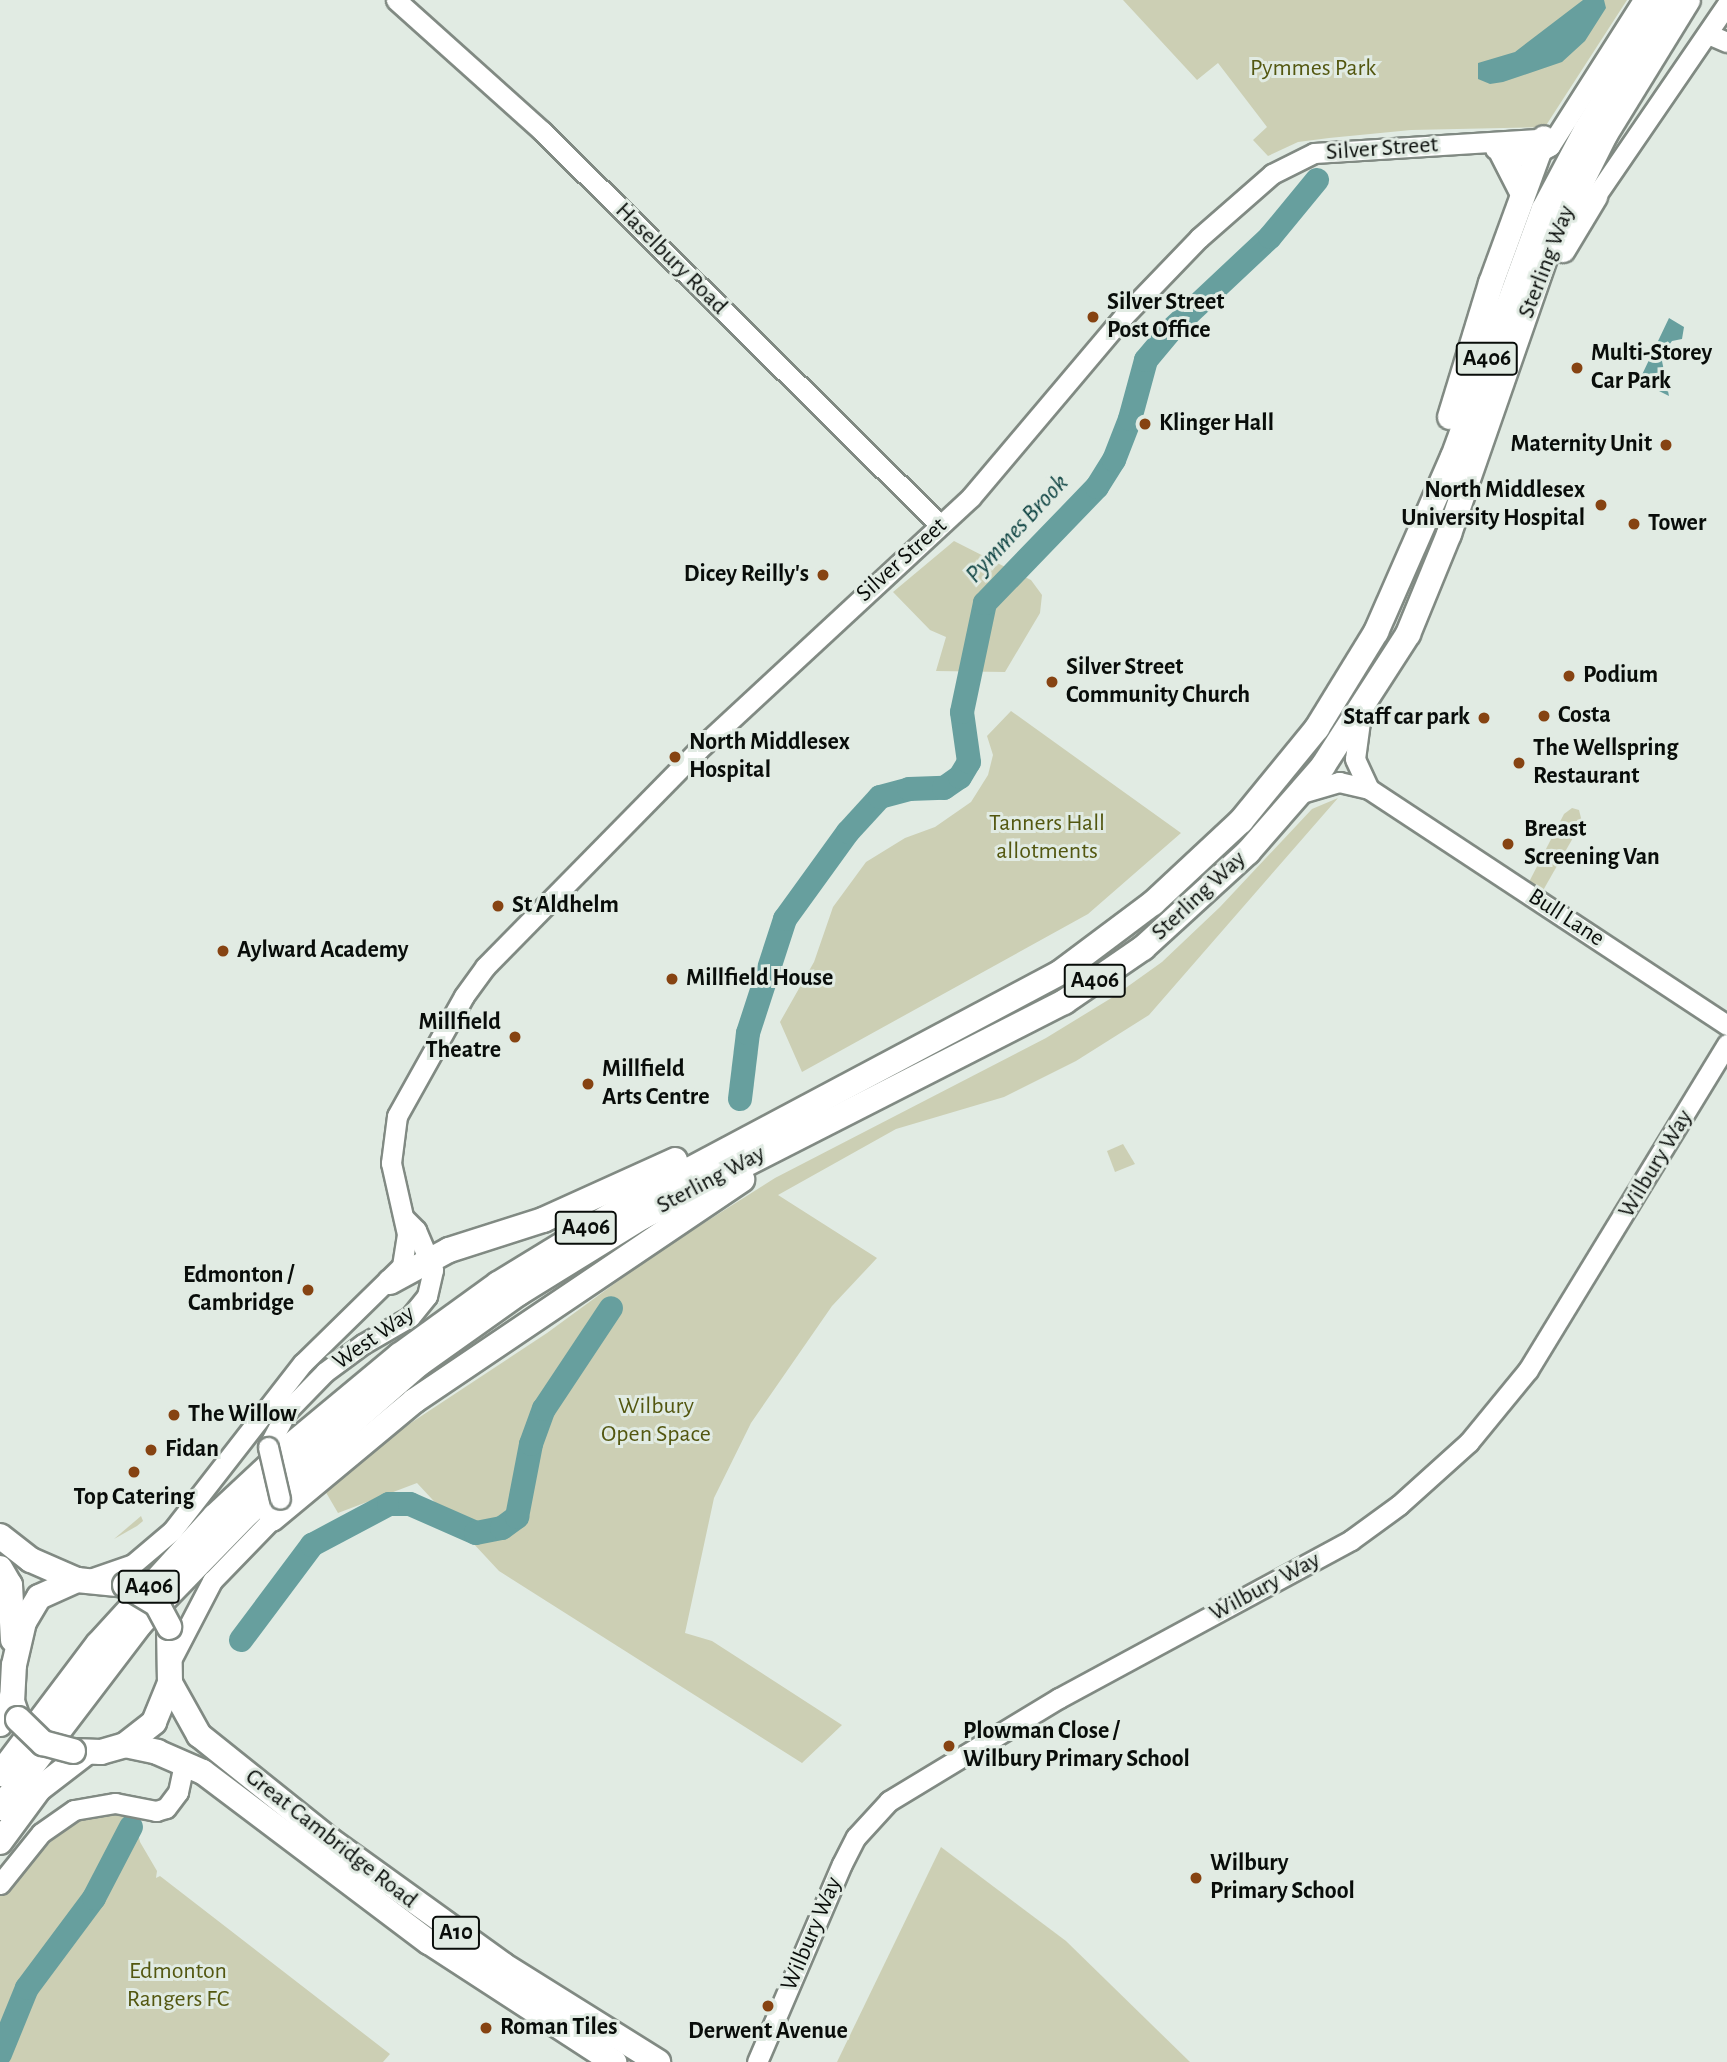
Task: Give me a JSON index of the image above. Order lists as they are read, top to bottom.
{
  "streets": {
    "highway": [
      "Sterling Way",
      "A406",
      "Great Cambridge Road",
      "A10"
    ],
    "street": [
      "Silver Street",
      "Haselbury Road",
      "Bull Lane",
      "Wilbury Way",
      "West Way"
    ]
  },
  "crossings": [
    ["Silver Street", "Haselbury Road"],
    ["Silver Street", "A406"],
    ["Silver Street", "West Way"],
    ["Sterling Way", "A406"],
    ["A406", "West Way"]
  ],
  "water": ["Pymmes Brook"],
  "parks": [
    "Pymmes Park",
    "Tanners Hall allotments",
    "Wilbury Open Space",
    "Edmonton Rangers FC"
  ],
  "places": [
    "Silver Street Post Office",
    "Multi-Storey Car Park",
    "Klinger Hall",
    "Maternity Unit",
    "North Middlesex University Hospital",
    "Tower",
    "Dicey Reilly's",
    "Podium",
    "Silver Street Community Church",
    "Costa",
    "Staff car park",
    "North Middlesex Hospital",
    "The Wellspring Restaurant",
    "Breast Screening Van",
    "St Aldhelm",
    "Aylward Academy",
    "Millfield House",
    "Millfield Theatre",
    "Millfield Arts Centre",
    "Edmonton / Cambridge",
    "The Willow",
    "Fidan",
    "Top Catering",
    "Plowman Close / Wilbury Primary School",
    "Wilbury Primary School",
    "Derwent Avenue",
    "Roman Tiles"
  ]
}
